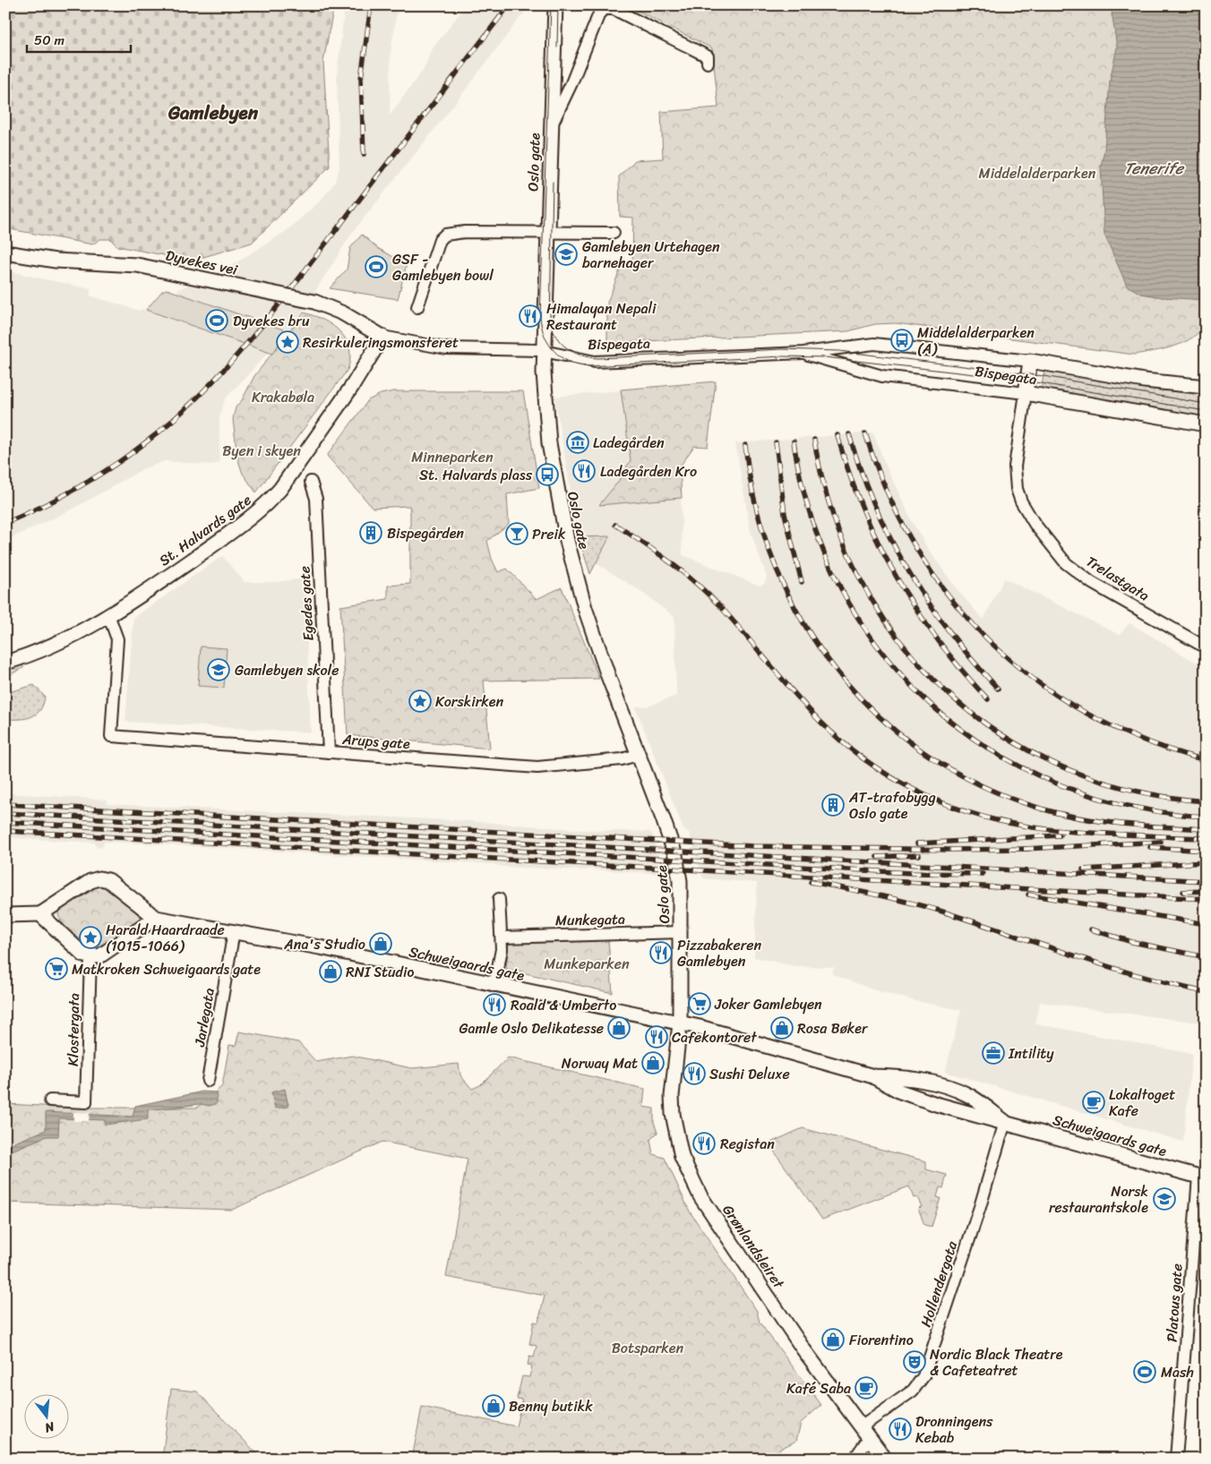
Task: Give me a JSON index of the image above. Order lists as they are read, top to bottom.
{
  "streets": {
    "street": [
      "Oslo gate",
      "Dyvekes vei",
      "Bispegata",
      "St. Halvards gate",
      "Trelastgata",
      "Egedes gate",
      "Arups gate",
      "Munkegata",
      "Schweigaards gate",
      "Jarlegata",
      "Klostergata",
      "Grønlandsleiret",
      "Hollendergata",
      "Platous gate"
    ]
  },
  "crossings": [
    ["Oslo gate", "Bispegata"],
    ["Oslo gate", "Arups gate"],
    ["Oslo gate", "Munkegata"],
    ["Oslo gate", "Schweigaards gate"],
    ["Oslo gate", "Grønlandsleiret"],
    ["Dyvekes vei", "Bispegata"],
    ["Dyvekes vei", "St. Halvards gate"],
    ["Bispegata", "St. Halvards gate"],
    ["Bispegata", "Trelastgata"],
    ["St. Halvards gate", "Arups gate"],
    ["Egedes gate", "Arups gate"],
    ["Schweigaards gate", "Jarlegata"],
    ["Schweigaards gate", "Grønlandsleiret"],
    ["Schweigaards gate", "Hollendergata"],
    ["Schweigaards gate", "Platous gate"],
    ["Grønlandsleiret", "Hollendergata"]
  ],
  "districts": ["Gamlebyen"],
  "water": ["Tenerife"],
  "parks": [
    "Middelalderparken",
    "Krakabøla",
    "Byen i skyen",
    "Minneparken",
    "Munkeparken",
    "Botsparken"
  ],
  "places": {
    "school or university": ["Gamlebyen Urtehagen barnehager", "Gamlebyen skole", "Norsk restaurantskole"],
    "sports": ["GSF - Gamlebyen bowl", "Dyvekes bru", "Mash"],
    "restaurant": [
      "Himalayan Nepali Restaurant",
      "Ladegården Kro",
      "Pizzabakeren Gamlebyen",
      "Roald & Umberto",
      "Cafekontoret",
      "Sushi Deluxe",
      "Registan",
      "Dronningens Kebab"
    ],
    "bus stop": ["Middelalderparken (A)", "St. Halvards plass"],
    "place": ["Resirkuleringsmonsteret", "Korskirken", "Harald Haardraade (1015-1066)"],
    "museum": ["Ladegården"],
    "building": ["Bispegården", "AT-trafobygg Oslo gate"],
    "bar": ["Preik"],
    "shop": [
      "Ana's Studio",
      "RNI Studio",
      "Gamle Oslo Delikatesse",
      "Rosa Bøker",
      "Norway Mat",
      "Fiorentino",
      "Benny butikk"
    ],
    "supermarket": ["Matkroken Schweigaards gate", "Joker Gamlebyen"],
    "office": ["Intility"],
    "cafe": ["Lokaltoget Kafe", "Kafé Saba"],
    "theatre": ["Nordic Black Theatre & Cafeteatret"]
  },
  "scale_bar": "50 m",
  "north": "bottom"
}
